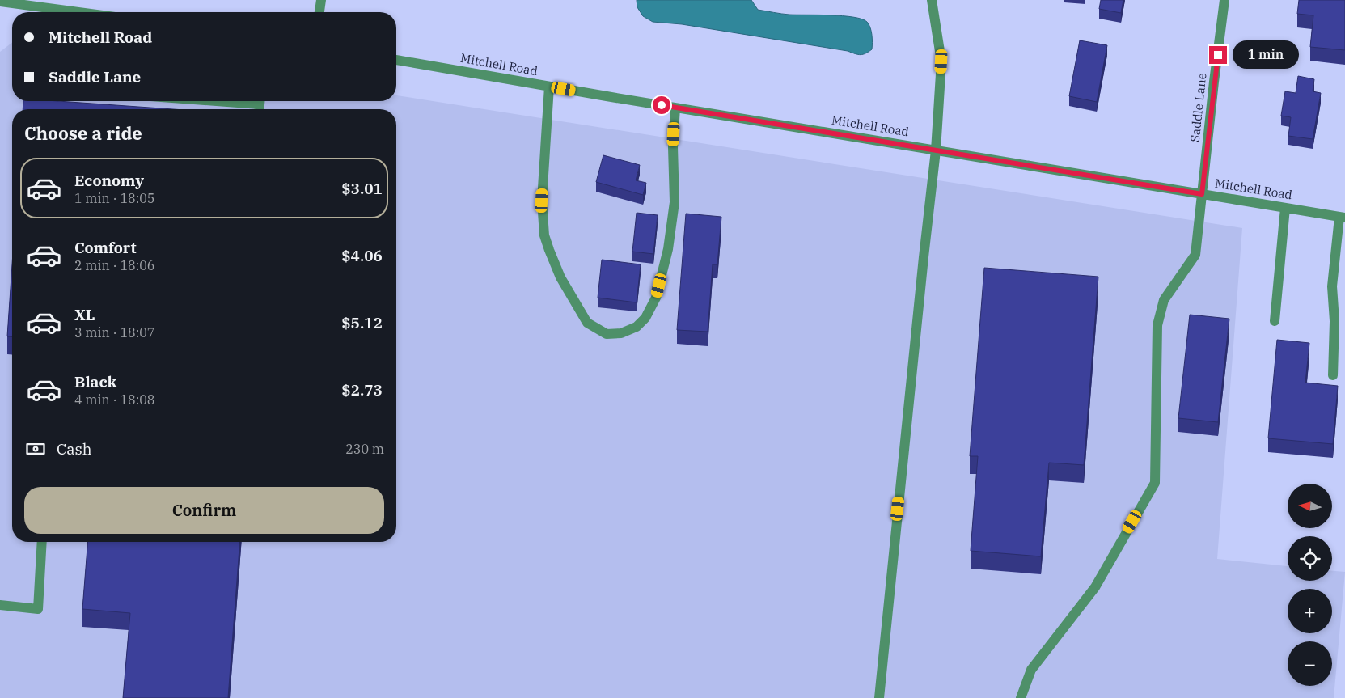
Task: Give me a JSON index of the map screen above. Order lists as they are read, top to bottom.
{
  "streets": {
    "street": ["Mitchell Road", "Saddle Lane"]
  },
  "crossings": [
    ["Mitchell Road", "Saddle Lane"]
  ],
  "north": "left",
  "page": {
    "banner": ["Mitchell Road", "Saddle Lane"],
    "bubble": "1 min",
    "heading": "Choose a ride",
    "list": [
      {
        "name": "Economy",
        "note": "1 min · 18:05",
        "value": "$3.01"
      },
      {
        "name": "Comfort",
        "note": "2 min · 18:06",
        "value": "$4.06"
      },
      {
        "name": "XL",
        "note": "3 min · 18:07",
        "value": "$5.12"
      },
      {
        "name": "Black",
        "note": "4 min · 18:08",
        "value": "$2.73"
      }
    ],
    "pay": ["Cash", "230 m"],
    "buttons": "Confirm",
    "map_buttons": ["+", "−"]
  }
}
